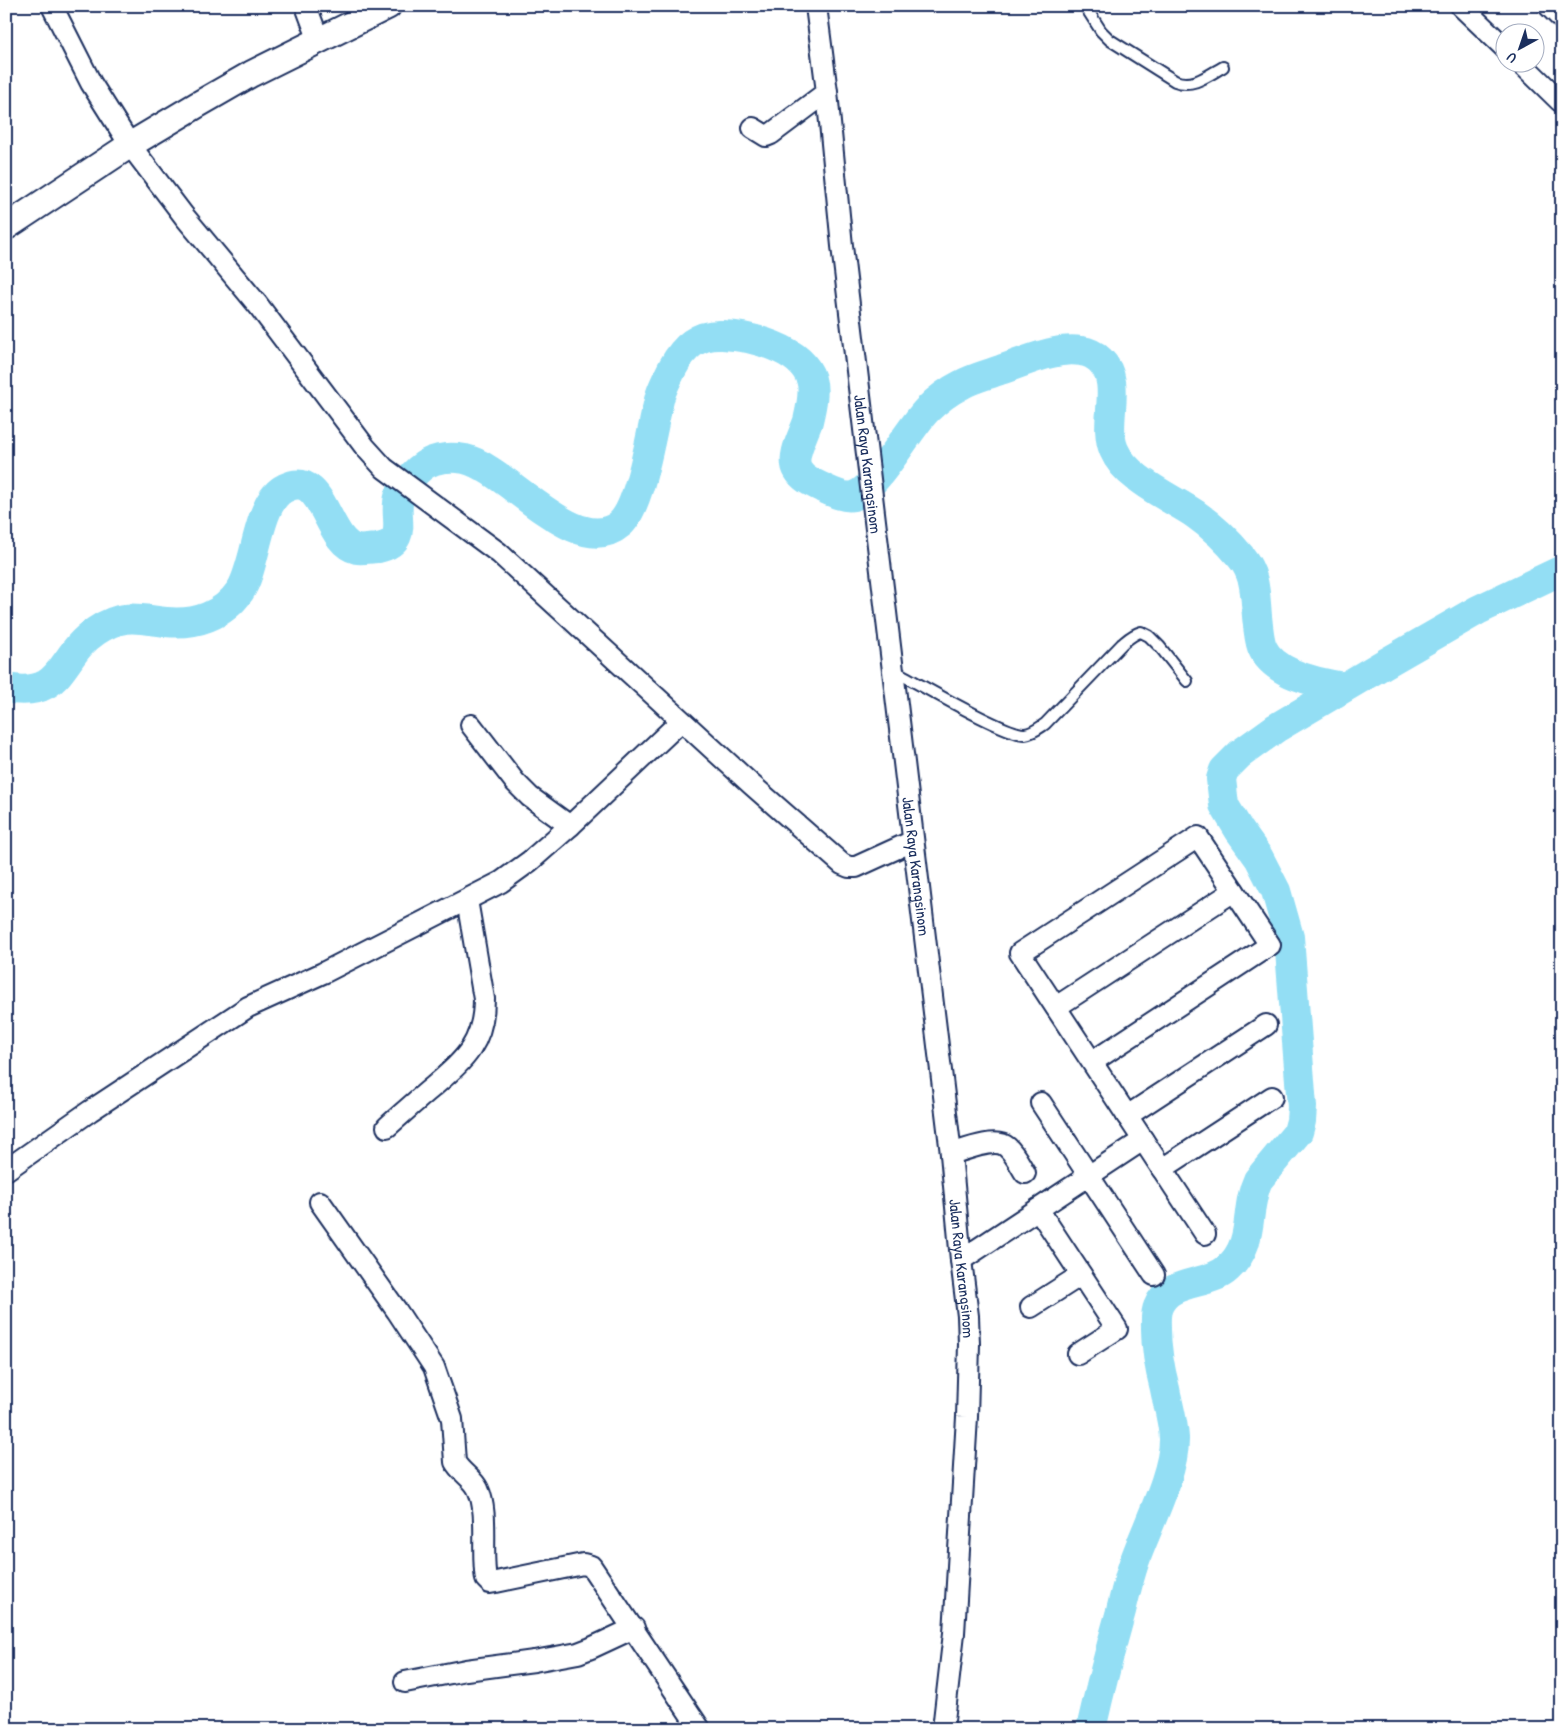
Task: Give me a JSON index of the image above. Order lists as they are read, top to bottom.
{
  "streets": {
    "street": ["Jalan Raya Karangsinom"]
  },
  "north": "bottom left"
}
